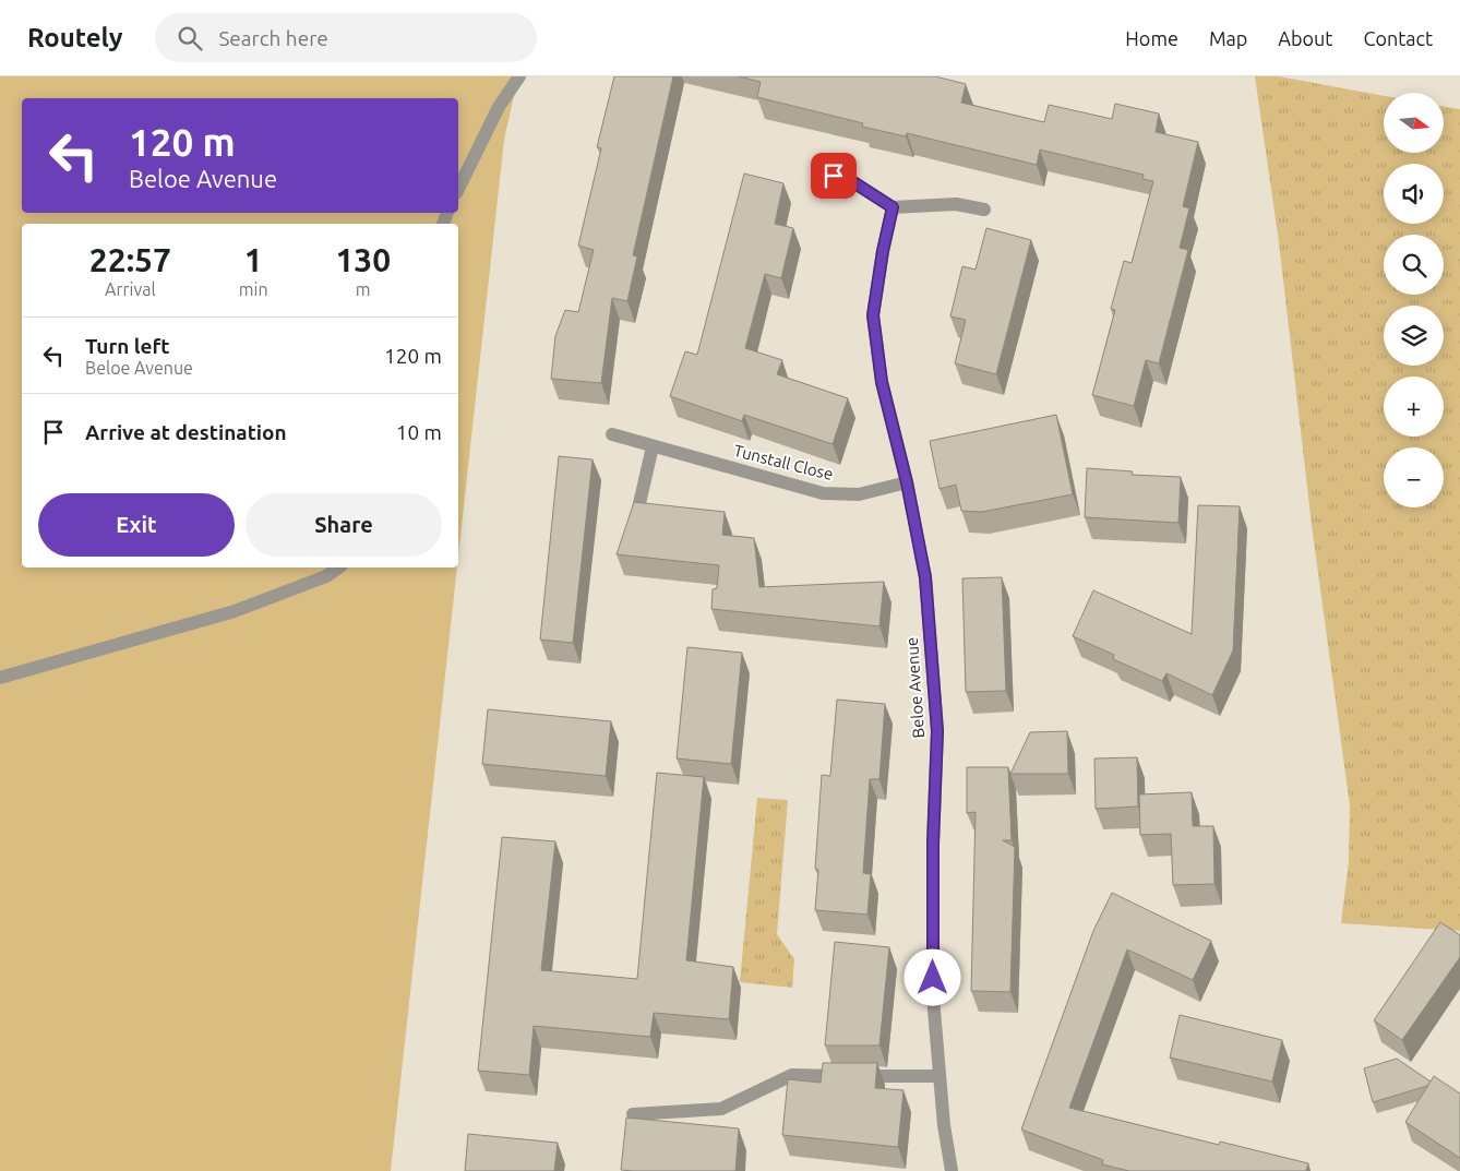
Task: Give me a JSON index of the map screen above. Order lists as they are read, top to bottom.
{
  "streets": {
    "street": ["Tunstall Close", "Beloe Avenue"]
  },
  "crossings": [
    ["Tunstall Close", "Beloe Avenue"]
  ],
  "north": "right",
  "page": {
    "header": "Routely",
    "search": "Search here",
    "nav": [
      "Home",
      "Map",
      "About",
      "Contact"
    ],
    "map_buttons": ["+", "−"],
    "turn": ["120 m", "Beloe Avenue"],
    "eta": [
      "22:57",
      "Arrival",
      "1",
      "min",
      "130",
      "m"
    ],
    "list": [
      {
        "name": "Turn left",
        "note": "Beloe Avenue",
        "value": "120 m"
      },
      {
        "name": "Arrive at destination",
        "value": "10 m"
      }
    ],
    "buttons": ["Exit", "Share"]
  }
}
